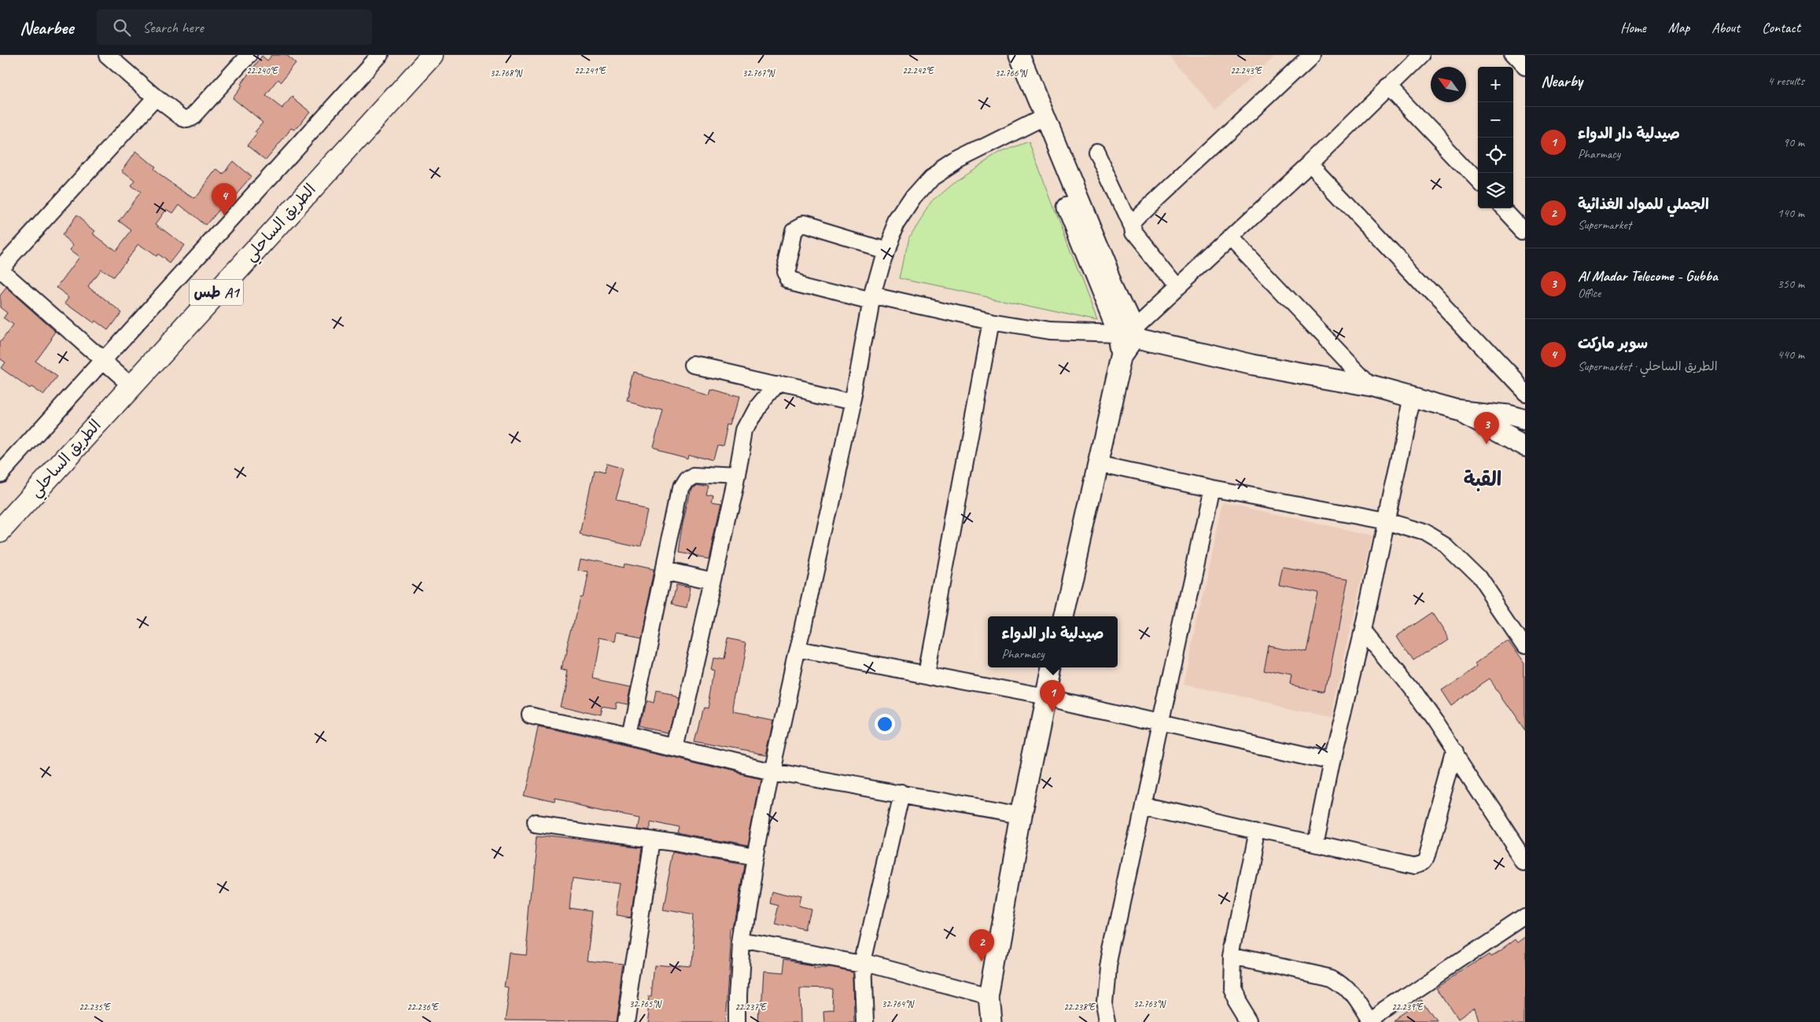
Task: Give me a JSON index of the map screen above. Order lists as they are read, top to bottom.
{
  "streets": {
    "highway": ["الطريق الساحلي", "طس A1"]
  },
  "districts": ["القبة"],
  "north": "top left",
  "page": {
    "header": "Nearbee",
    "search": "Search here",
    "nav": [
      "Home",
      "Map",
      "About",
      "Contact"
    ],
    "heading": ["Nearby", "4 results"],
    "map_buttons": ["+", "−"],
    "list": [
      {
        "mark": "1",
        "name": "صيدلية دار الدواء",
        "note": "Pharmacy",
        "value": "90 m"
      },
      {
        "mark": "2",
        "name": "الجملي للمواد الغذائية",
        "note": "Supermarket",
        "value": "140 m"
      },
      {
        "mark": "3",
        "name": "Al Madar Telecome - Gubba",
        "note": "Office",
        "value": "350 m"
      },
      {
        "mark": "4",
        "name": "سوبر ماركت",
        "note": "Supermarket · الطريق الساحلي",
        "value": "440 m"
      }
    ],
    "pins": [
      "4",
      "3",
      "1",
      "2"
    ],
    "popup": ["صيدلية دار الدواء", "Pharmacy"]
  },
  "coordinates": [
    "22.240°E",
    "22.241°E",
    "22.242°E",
    "22.243°E",
    "32.767°N",
    "32.766°N",
    "32.768°N",
    "32.765°N",
    "32.764°N",
    "32.763°N",
    "22.235°E",
    "22.236°E",
    "22.237°E",
    "22.238°E",
    "22.239°E"
  ]
}
